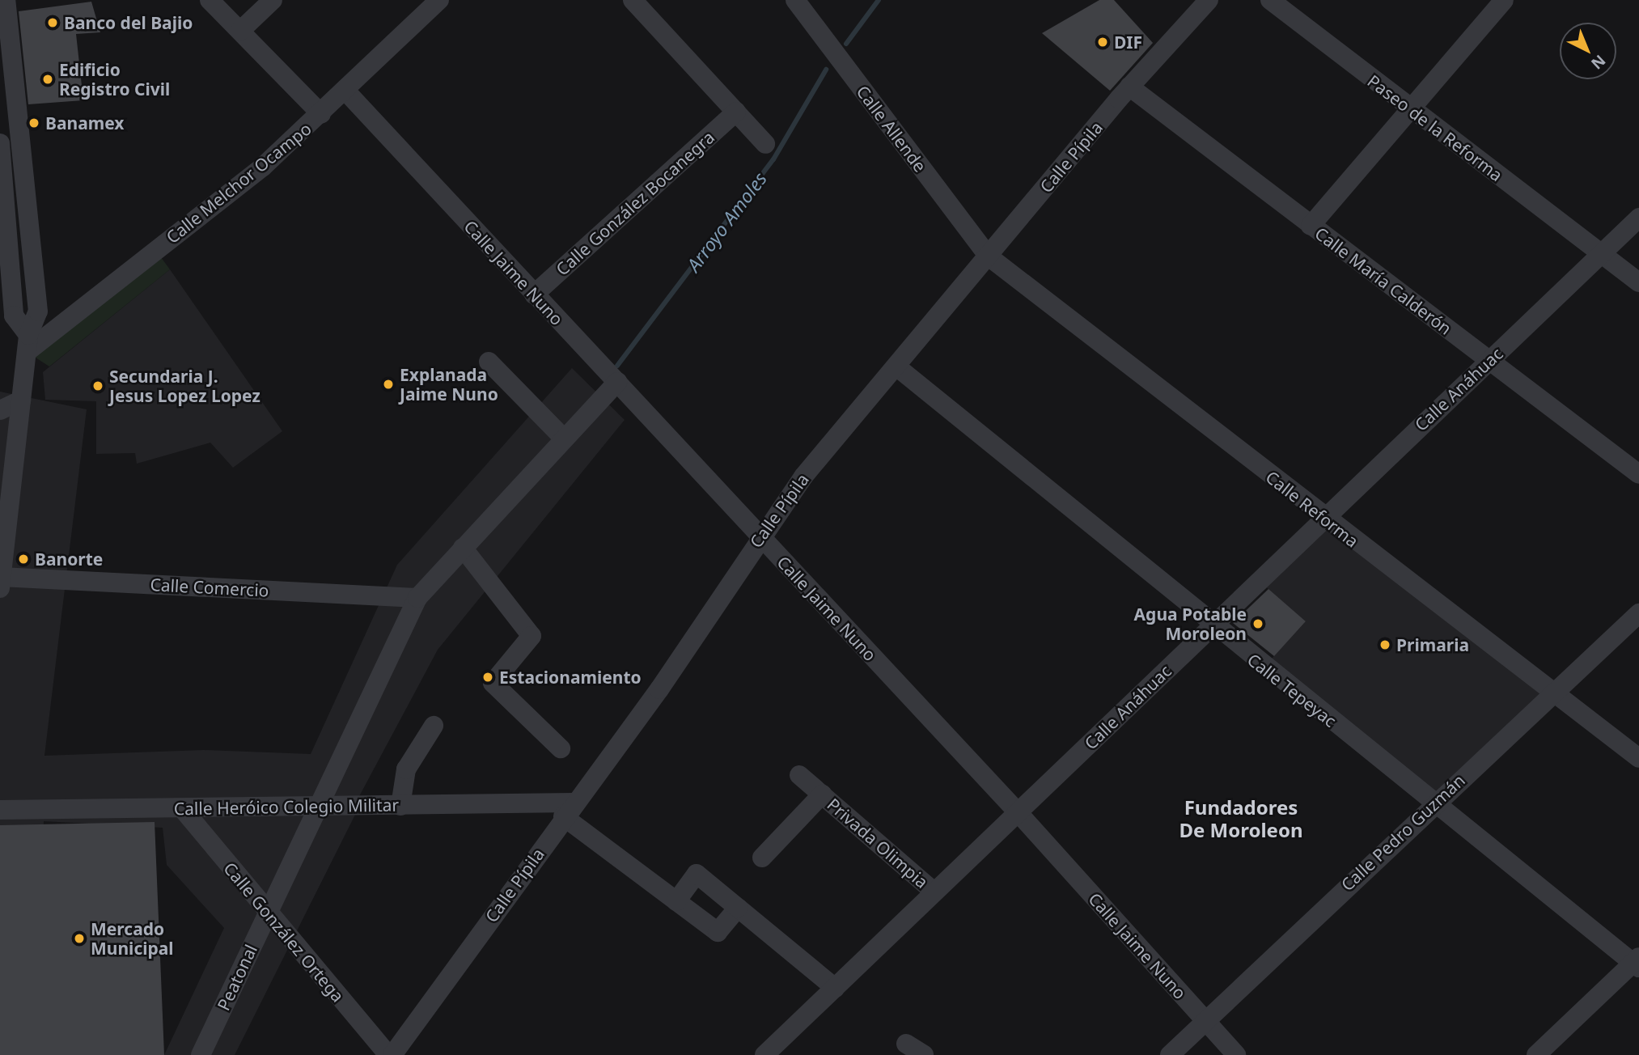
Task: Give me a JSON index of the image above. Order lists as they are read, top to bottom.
{
  "streets": {
    "street": [
      "Paseo de la Reforma",
      "Calle Allende",
      "Calle Pípila",
      "Calle Melchor Ocampo",
      "Calle González Bocanegra",
      "Calle Jaime Nuno",
      "Calle María Calderón",
      "Calle Anáhuac",
      "Calle Reforma",
      "Calle Comercio",
      "Calle Tepeyac",
      "Calle Heróico Colegio Militar",
      "Calle Pedro Guzmán",
      "Privada Olimpia",
      "Calle González Ortega",
      "Peatonal"
    ]
  },
  "crossings": [
    ["Paseo de la Reforma", "Calle Anáhuac"],
    ["Calle Allende", "Calle Pípila"],
    ["Calle Allende", "Calle Reforma"],
    ["Calle Pípila", "Calle Jaime Nuno"],
    ["Calle Pípila", "Calle María Calderón"],
    ["Calle Pípila", "Calle Reforma"],
    ["Calle Pípila", "Calle Tepeyac"],
    ["Calle Pípila", "Calle Heróico Colegio Militar"],
    ["Calle Melchor Ocampo", "Calle Jaime Nuno"],
    ["Calle González Bocanegra", "Calle Jaime Nuno"],
    ["Calle Jaime Nuno", "Calle Anáhuac"],
    ["Calle Jaime Nuno", "Calle Pedro Guzmán"],
    ["Calle Jaime Nuno", "Peatonal"],
    ["Calle María Calderón", "Calle Anáhuac"],
    ["Calle Anáhuac", "Calle Reforma"],
    ["Calle Anáhuac", "Calle Tepeyac"],
    ["Calle Anáhuac", "Privada Olimpia"],
    ["Calle Reforma", "Calle Pedro Guzmán"],
    ["Calle Comercio", "Peatonal"],
    ["Calle Tepeyac", "Calle Pedro Guzmán"],
    ["Calle Heróico Colegio Militar", "Calle González Ortega"],
    ["Calle Heróico Colegio Militar", "Peatonal"],
    ["Calle González Ortega", "Peatonal"]
  ],
  "districts": ["Fundadores De Moroleon"],
  "water": ["Arroyo Amoles"],
  "places": [
    "Banco del Bajio",
    "DIF",
    "Edificio Registro Civil",
    "Banamex",
    "Explanada Jaime Nuno",
    "Secundaria J. Jesus Lopez Lopez",
    "Banorte",
    "Agua Potable Moroleon",
    "Primaria",
    "Estacionamiento",
    "Mercado Municipal"
  ],
  "north": "bottom right"
}
